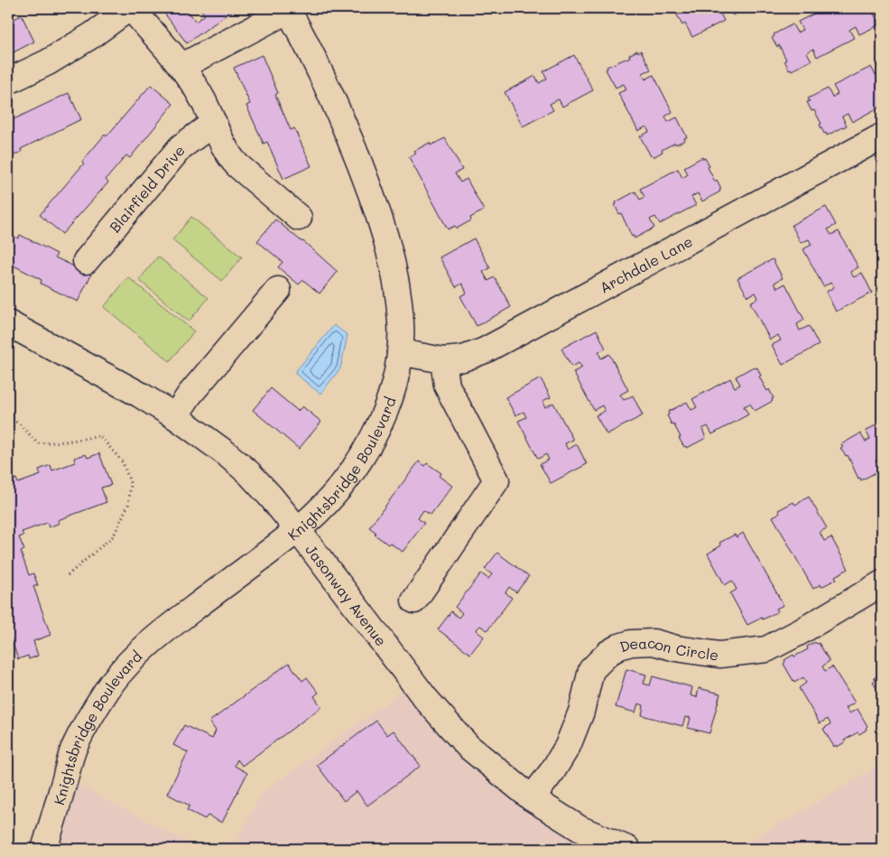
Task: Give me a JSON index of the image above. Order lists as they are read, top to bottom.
{
  "streets": {
    "street": [
      "Blairfield Drive",
      "Archdale Lane",
      "Knightsbridge Boulevard",
      "Jasonway Avenue",
      "Deacon Circle"
    ]
  },
  "crossings": [
    ["Archdale Lane", "Knightsbridge Boulevard"],
    ["Knightsbridge Boulevard", "Jasonway Avenue"],
    ["Jasonway Avenue", "Deacon Circle"]
  ]
}
